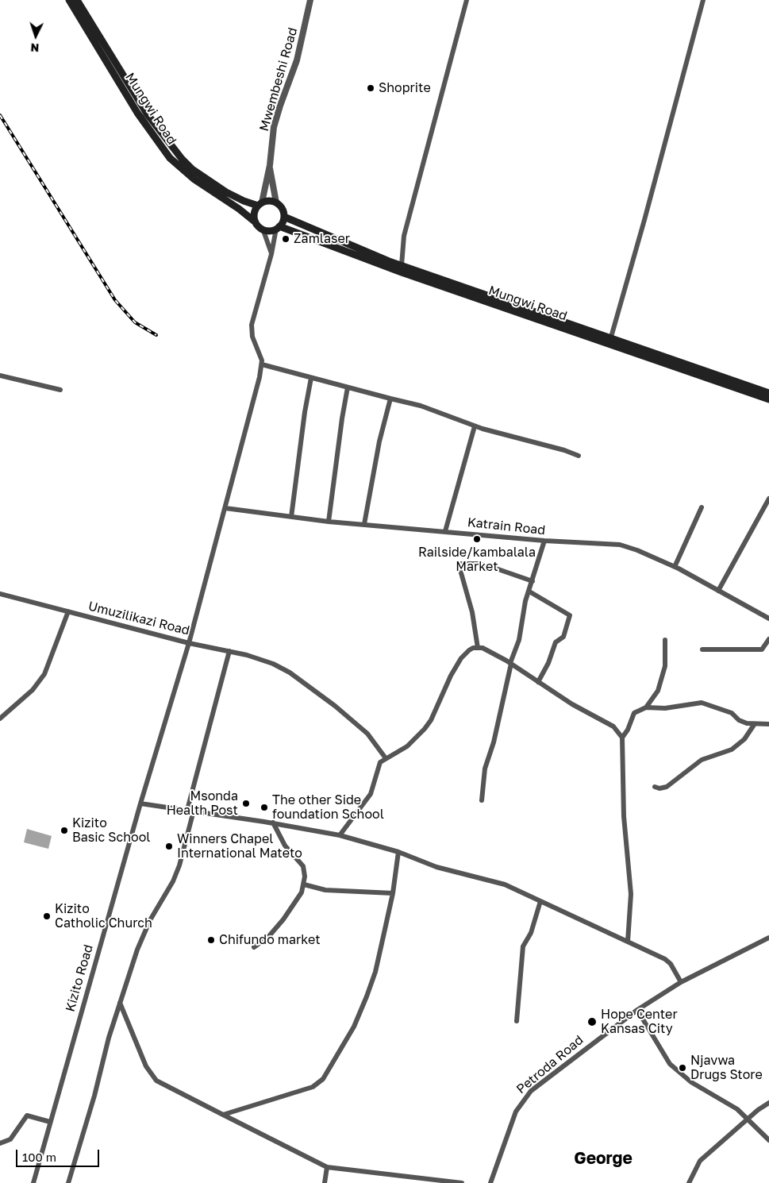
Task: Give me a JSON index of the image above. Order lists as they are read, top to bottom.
{
  "streets": {
    "main road": ["Mungwi Road"],
    "street": [
      "Mwembeshi Road",
      "Katrain Road",
      "Umuzilikazi Road",
      "Kizito Road",
      "Petroda Road"
    ]
  },
  "crossings": [
    ["Katrain Road", "Kizito Road"],
    ["Umuzilikazi Road", "Kizito Road"]
  ],
  "districts": ["George"],
  "places": [
    "Shoprite",
    "Zamlaser",
    "Railside/kambalala Market",
    "Msonda Health Post",
    "The other Side foundation School",
    "Kizito Basic School",
    "Winners Chapel International Mateto",
    "Kizito Catholic Church",
    "Chifundo market",
    "Hope Center Kansas City",
    "Njavwa Drugs Store"
  ],
  "scale_bar": "100 m",
  "north": "bottom"
}
